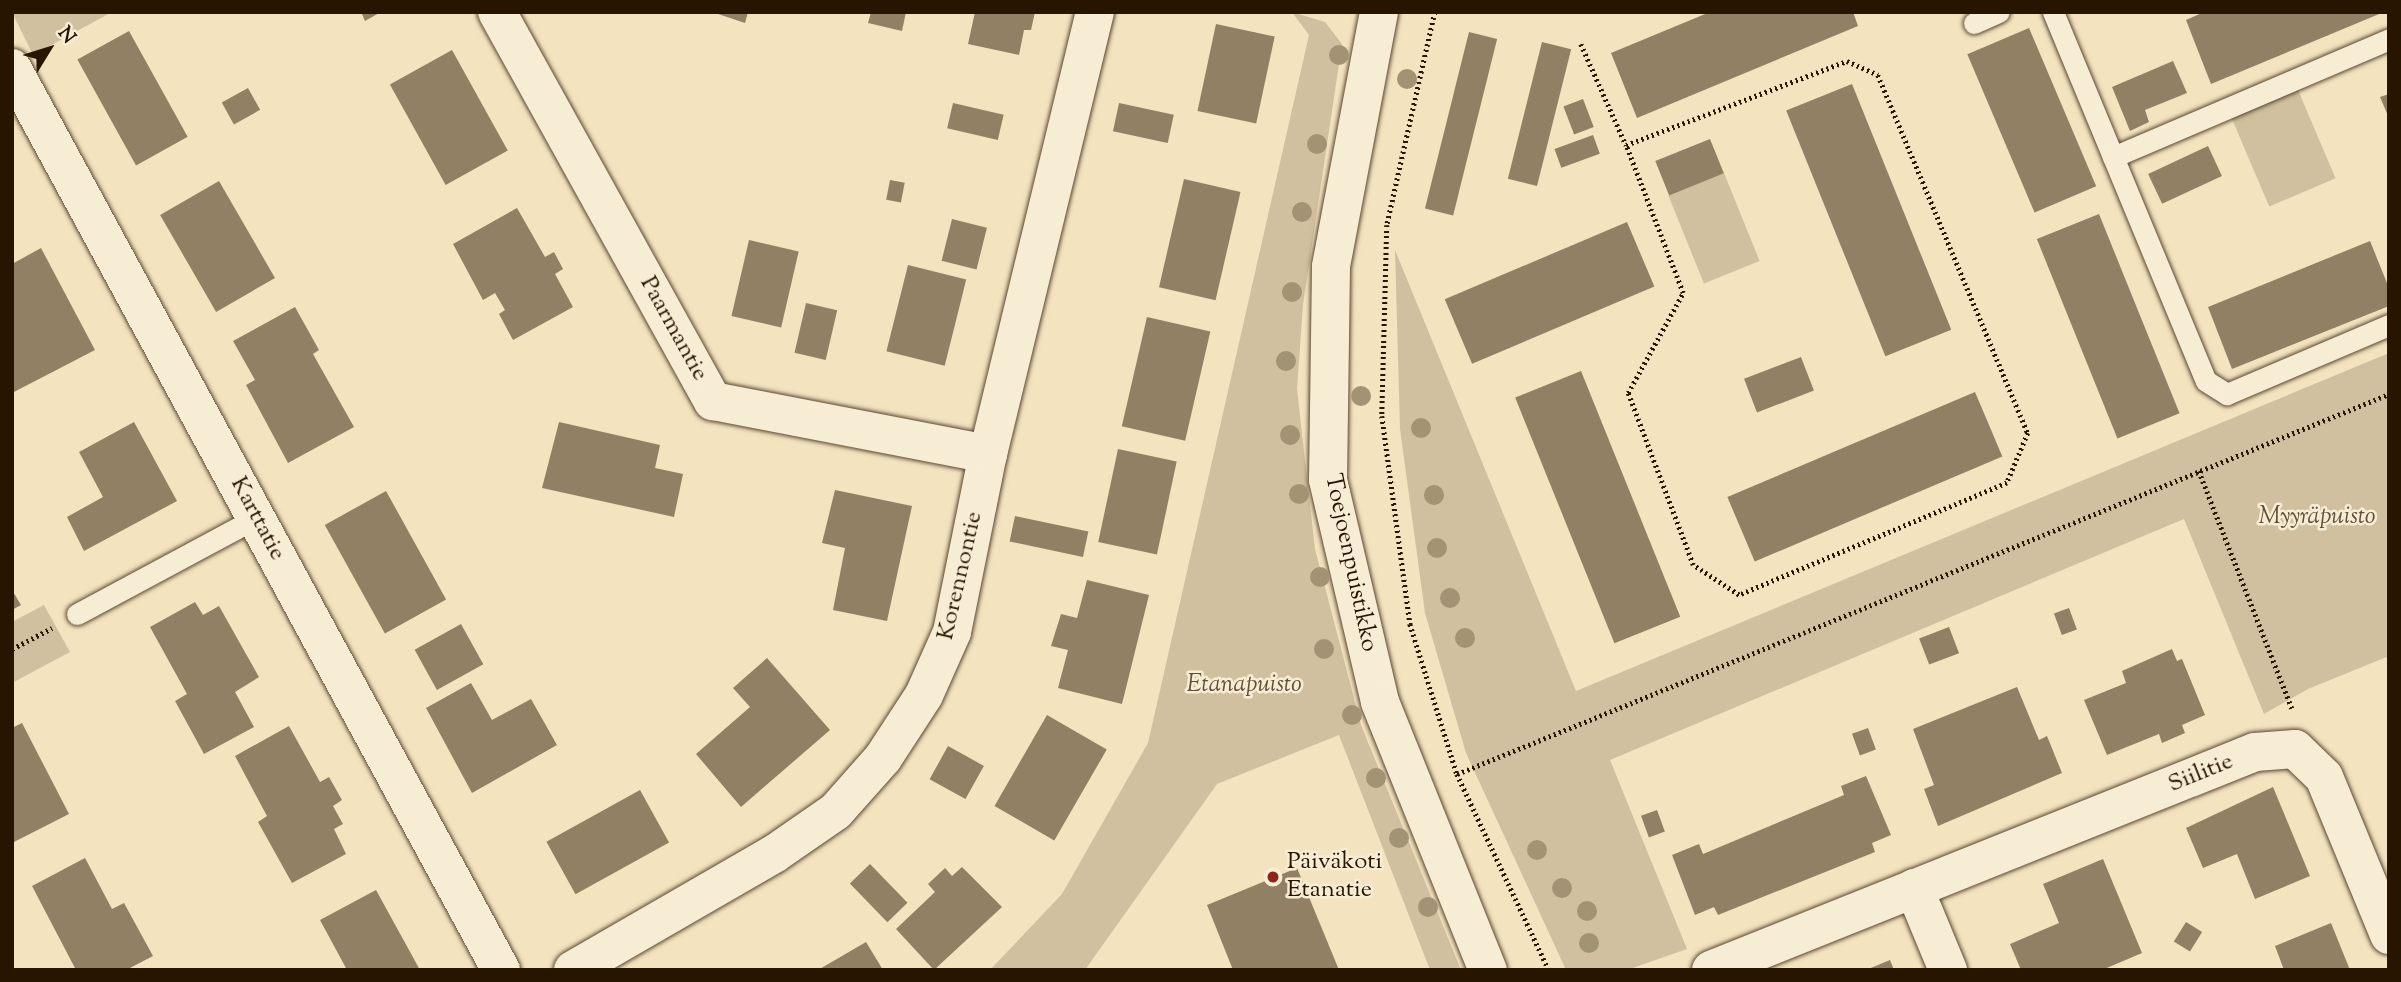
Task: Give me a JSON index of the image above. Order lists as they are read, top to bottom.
{
  "streets": {
    "street": [
      "Paarmantie",
      "Karttatie",
      "Toejoenpuistikko",
      "Korennontie",
      "Siilitie"
    ]
  },
  "crossings": [
    ["Paarmantie", "Korennontie"]
  ],
  "parks": ["Myyräpuisto", "Etanapuisto"],
  "places": ["Päiväkoti Etanatie"],
  "north": "top right"
}
